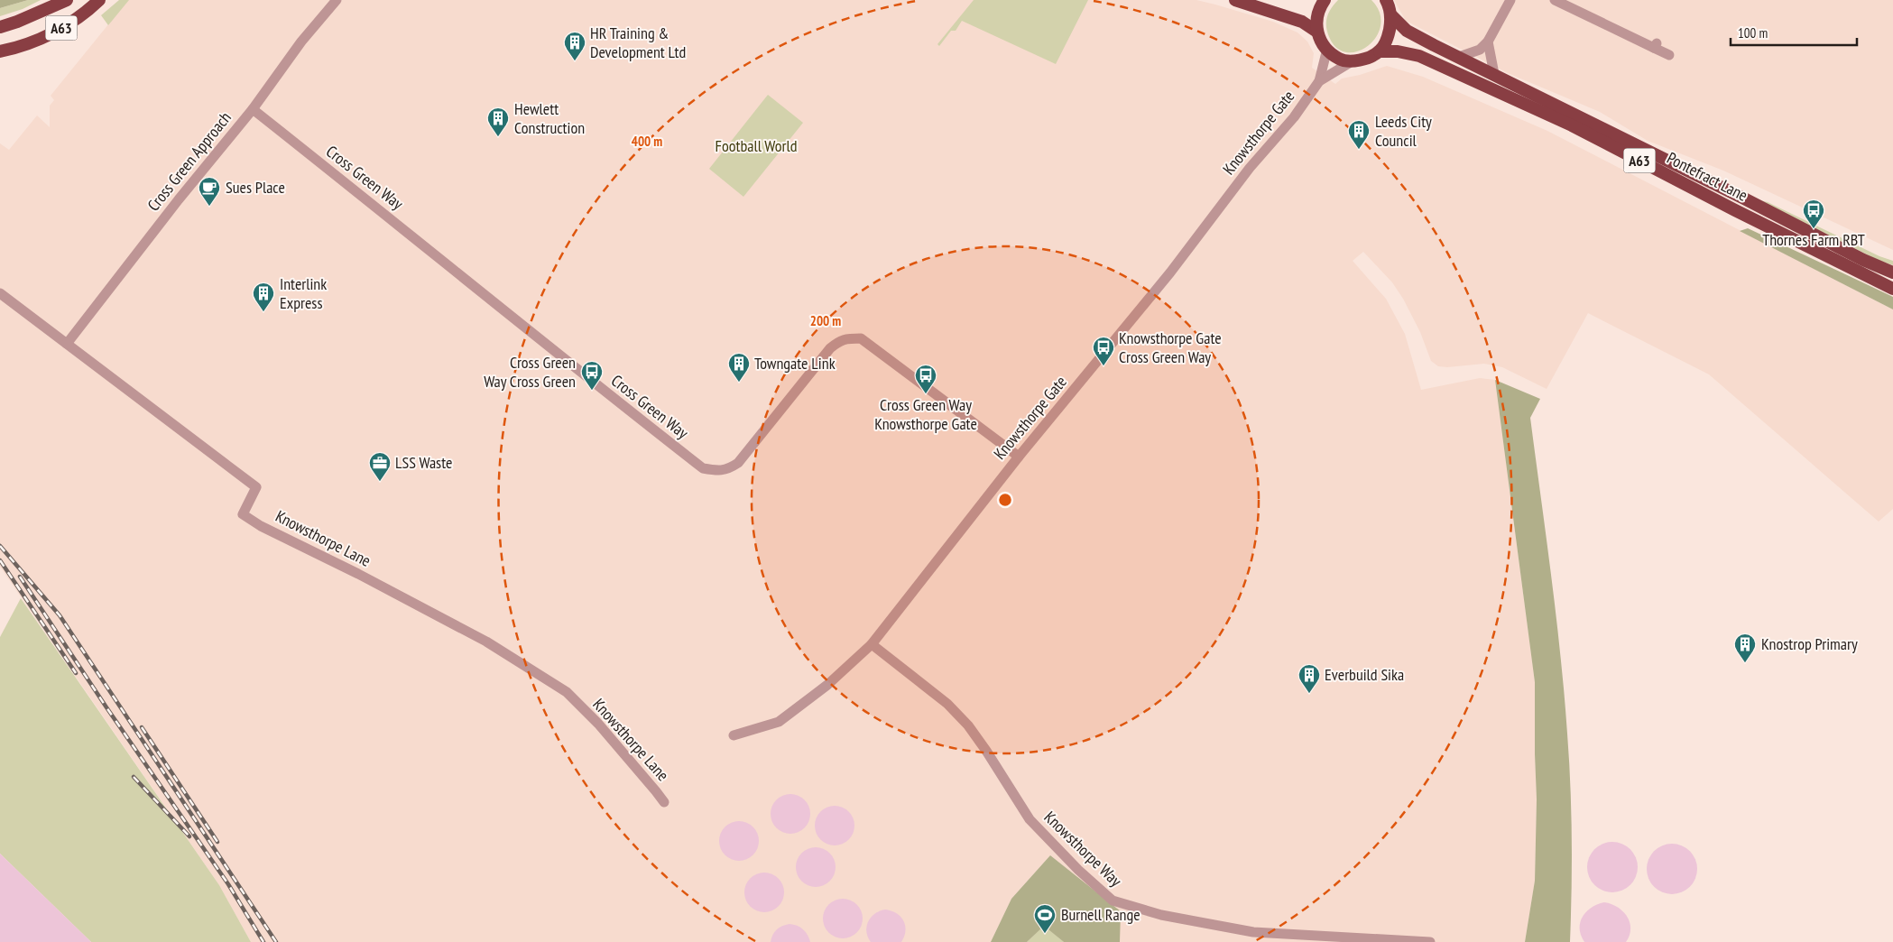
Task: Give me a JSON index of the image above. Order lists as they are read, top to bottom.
{
  "streets": {
    "highway": ["A63", "Pontefract Lane"],
    "street": [
      "Knowsthorpe Gate",
      "Cross Green Approach",
      "Cross Green Way",
      "Knowsthorpe Lane",
      "Knowsthorpe Way"
    ]
  },
  "crossings": [
    ["A63", "Knowsthorpe Gate"],
    ["A63", "Pontefract Lane"],
    ["Knowsthorpe Gate", "Cross Green Way"],
    ["Knowsthorpe Gate", "Knowsthorpe Way"],
    ["Cross Green Approach", "Cross Green Way"],
    ["Cross Green Approach", "Knowsthorpe Lane"]
  ],
  "parks": ["Football World"],
  "places": {
    "building": [
      "HR Training & Development Ltd",
      "Hewlett Construction",
      "Leeds City Council",
      "Interlink Express",
      "Towngate Link",
      "Knostrop Primary",
      "Everbuild Sika"
    ],
    "cafe": ["Sues Place"],
    "bus stop": [
      "Thornes Farm RBT",
      "Knowsthorpe Gate Cross Green Way",
      "Cross Green Way Cross Green",
      "Cross Green Way Knowsthorpe Gate"
    ],
    "office": ["LSS Waste"],
    "sports": ["Burnell Range"]
  },
  "scale_bar": "100 m",
  "rings": ["400 m", "200 m"]
}
